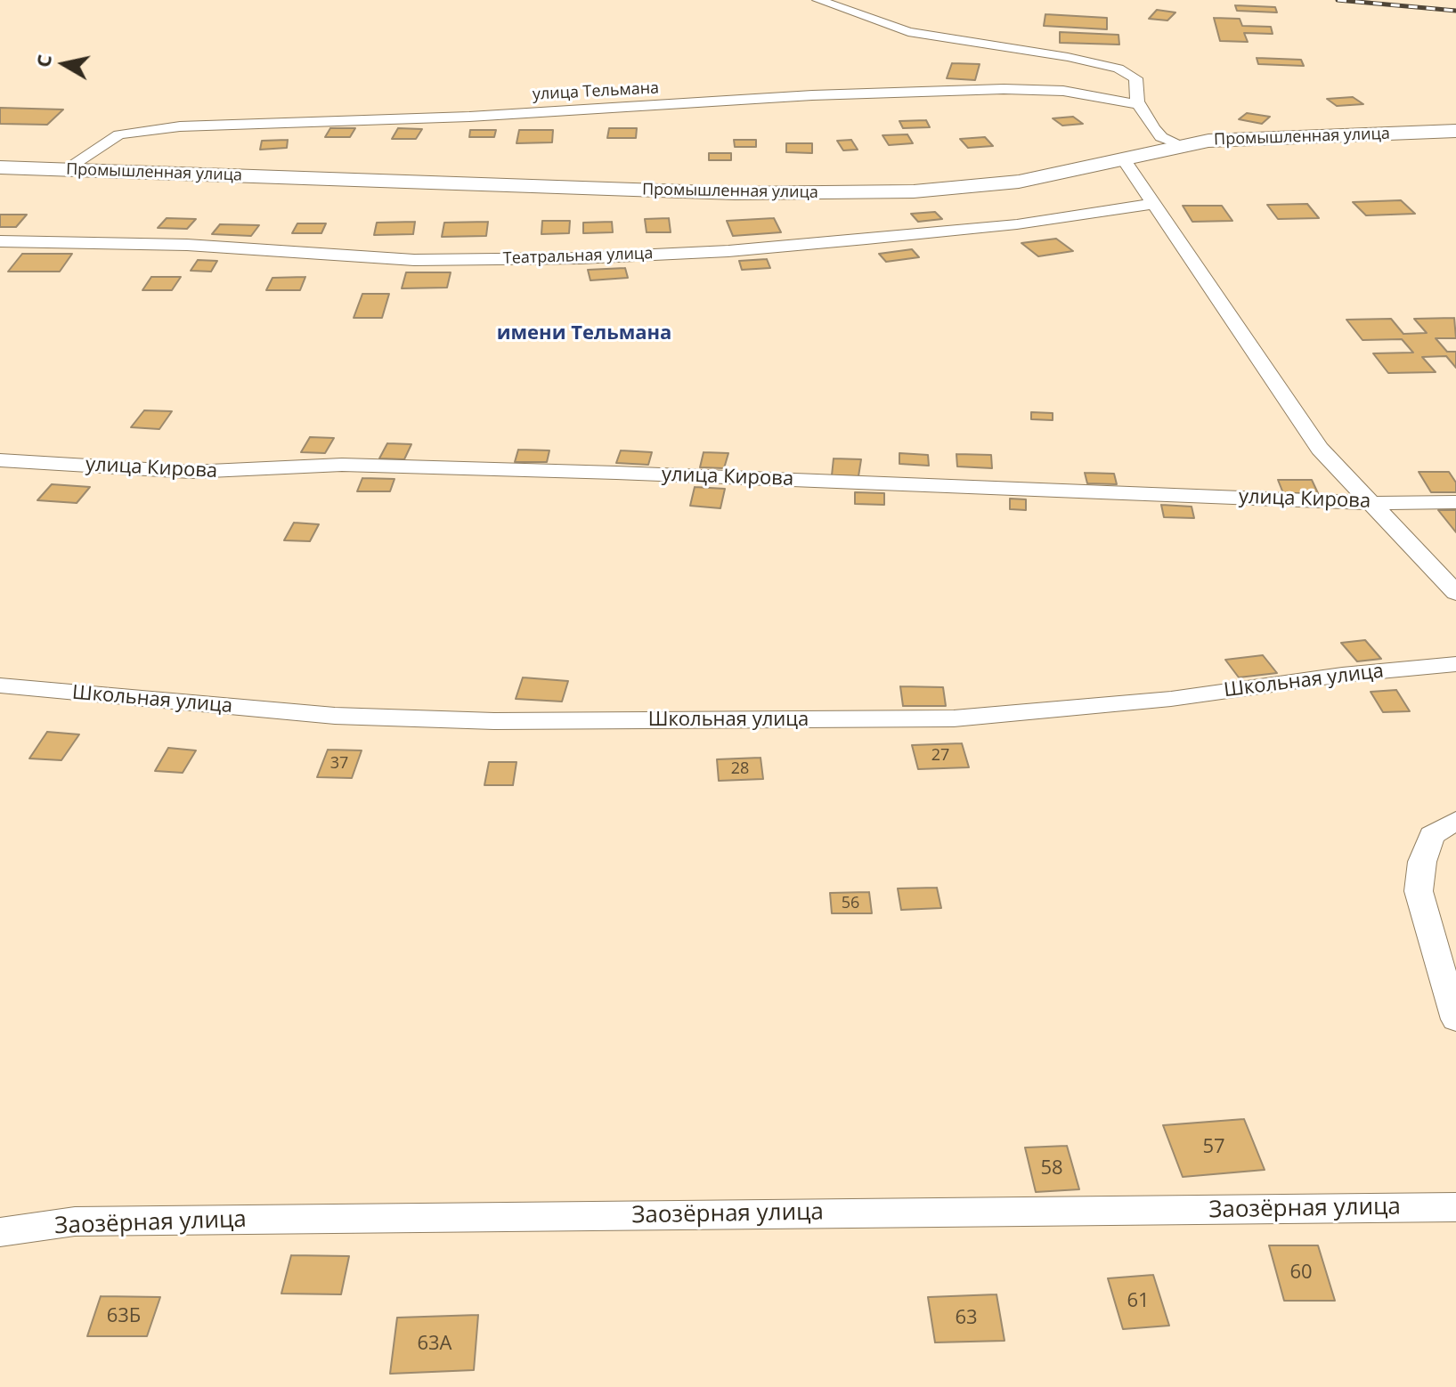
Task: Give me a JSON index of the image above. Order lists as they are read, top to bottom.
{
  "streets": {
    "street": [
      "улица Тельмана",
      "Промышленная улица",
      "Театральная улица",
      "улица Кирова",
      "Школьная улица",
      "Заозёрная улица"
    ]
  },
  "crossings": [
    ["улица Тельмана", "Промышленная улица"]
  ],
  "districts": ["имени Тельмана"],
  "house_numbers": [
    "27",
    "37",
    "28",
    "56",
    "57",
    "58",
    "60",
    "61",
    "63Б",
    "63",
    "63А"
  ],
  "north": "left"
}
